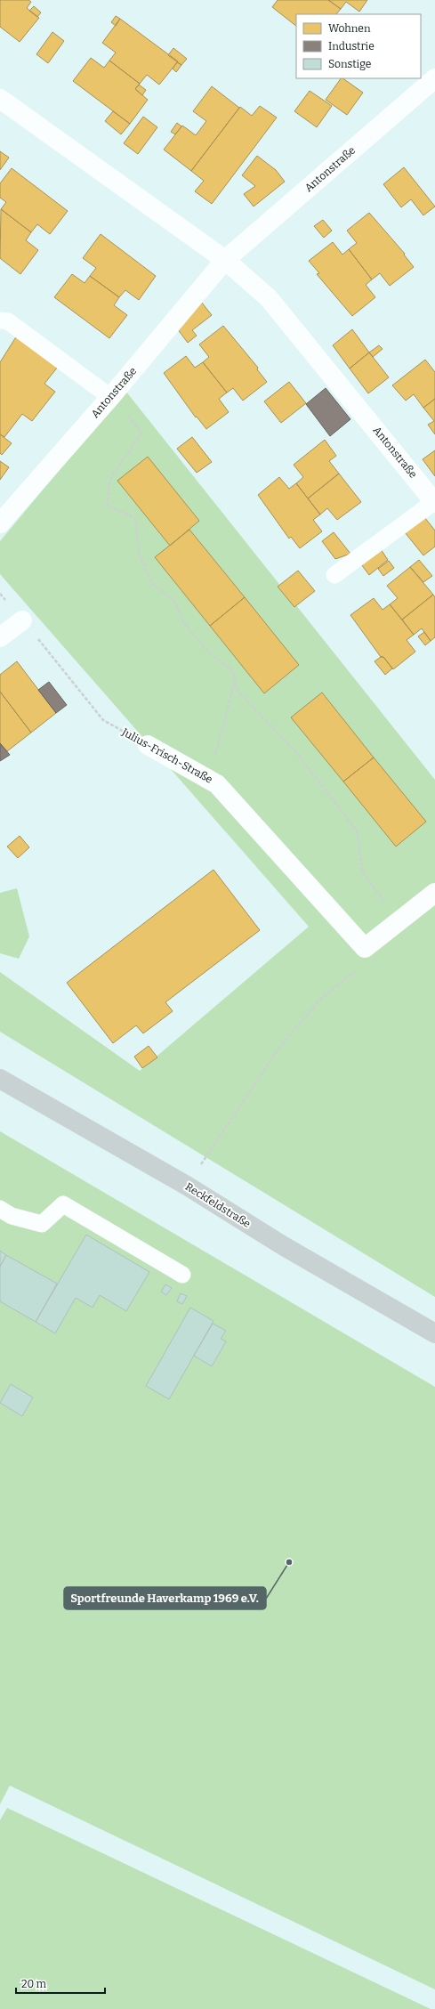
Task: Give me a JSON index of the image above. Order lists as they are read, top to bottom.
{
  "streets": {
    "street": ["Antonstraße", "Julius-Frisch-Straße", "Reckfeldstraße"]
  },
  "places": ["Sportfreunde Haverkamp 1969 e.V."],
  "legend": ["Wohnen", "Industrie", "Sonstige"],
  "scale_bar": "20 m"
}
